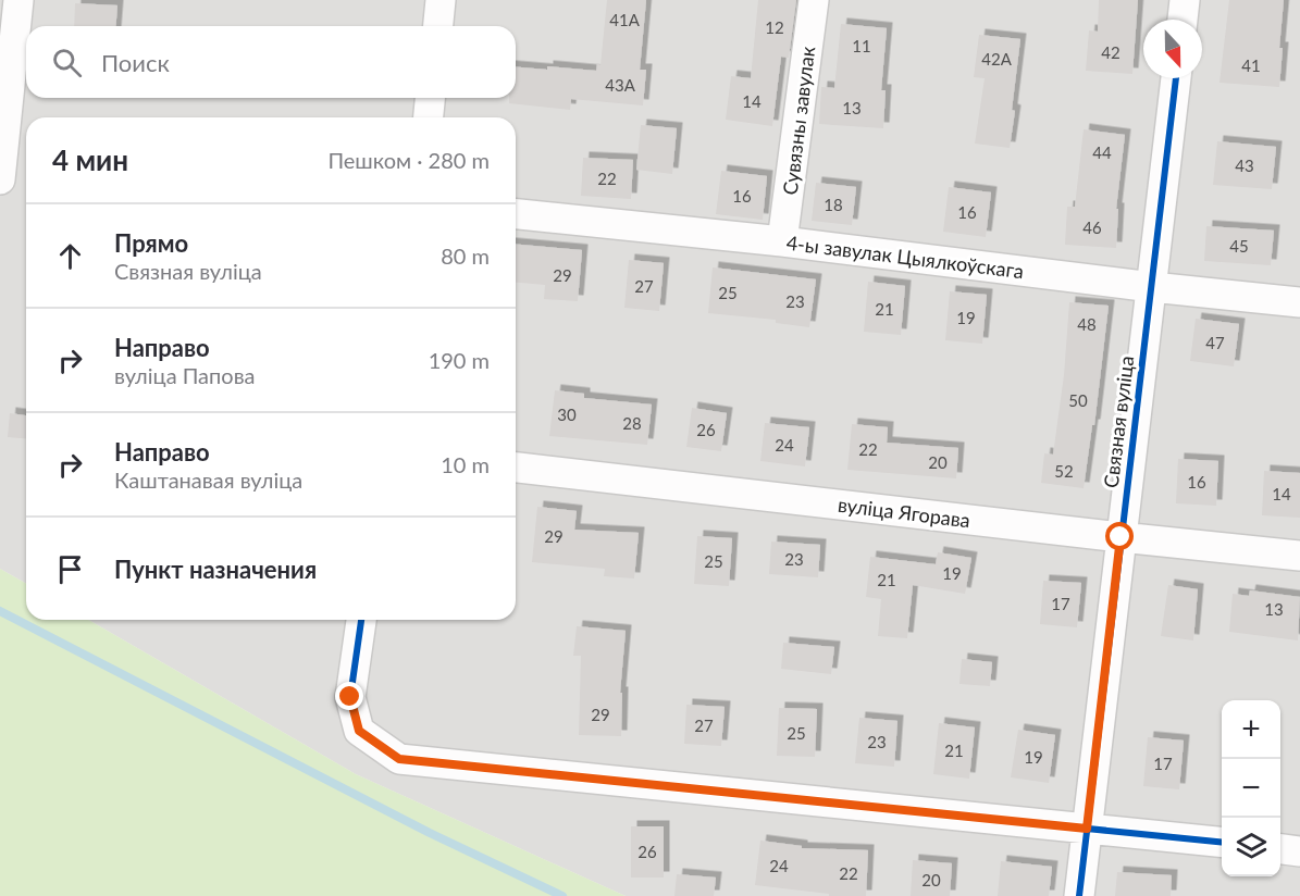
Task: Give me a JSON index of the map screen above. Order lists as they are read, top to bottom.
{
  "streets": {
    "street": [
      "Сувязны завулак",
      "4-ы завулак Цыялкоўскага",
      "Связная вуліца",
      "вуліца Ягорава"
    ]
  },
  "crossings": [
    ["Сувязны завулак", "4-ы завулак Цыялкоўскага"],
    ["4-ы завулак Цыялкоўскага", "Связная вуліца"],
    ["Связная вуліца", "вуліца Ягорава"]
  ],
  "house_numbers": [
    "41А",
    "12",
    "11",
    "42",
    "42А",
    "41",
    "43А",
    "14",
    "13",
    "44",
    "43",
    "22",
    "16",
    "18",
    "16",
    "46",
    "45",
    "29",
    "27",
    "25",
    "23",
    "21",
    "19",
    "48",
    "47",
    "50",
    "30",
    "28",
    "26",
    "24",
    "22",
    "20",
    "52",
    "16",
    "14",
    "29",
    "23",
    "25",
    "19",
    "21",
    "17",
    "13",
    "29",
    "27",
    "25",
    "23",
    "21",
    "19",
    "17",
    "26",
    "24",
    "22",
    "20"
  ],
  "north": "bottom",
  "page": {
    "search": "Поиск",
    "heading": ["4 мин", "Пешком · 280 m"],
    "list": [
      ["Прямо", "Связная вуліца", "80 m"],
      ["Направо", "вуліца Папова", "190 m"],
      ["Направо", "Каштанавая вуліца", "10 m"],
      "Пункт назначения"
    ],
    "map_buttons": ["+", "−"]
  }
}
